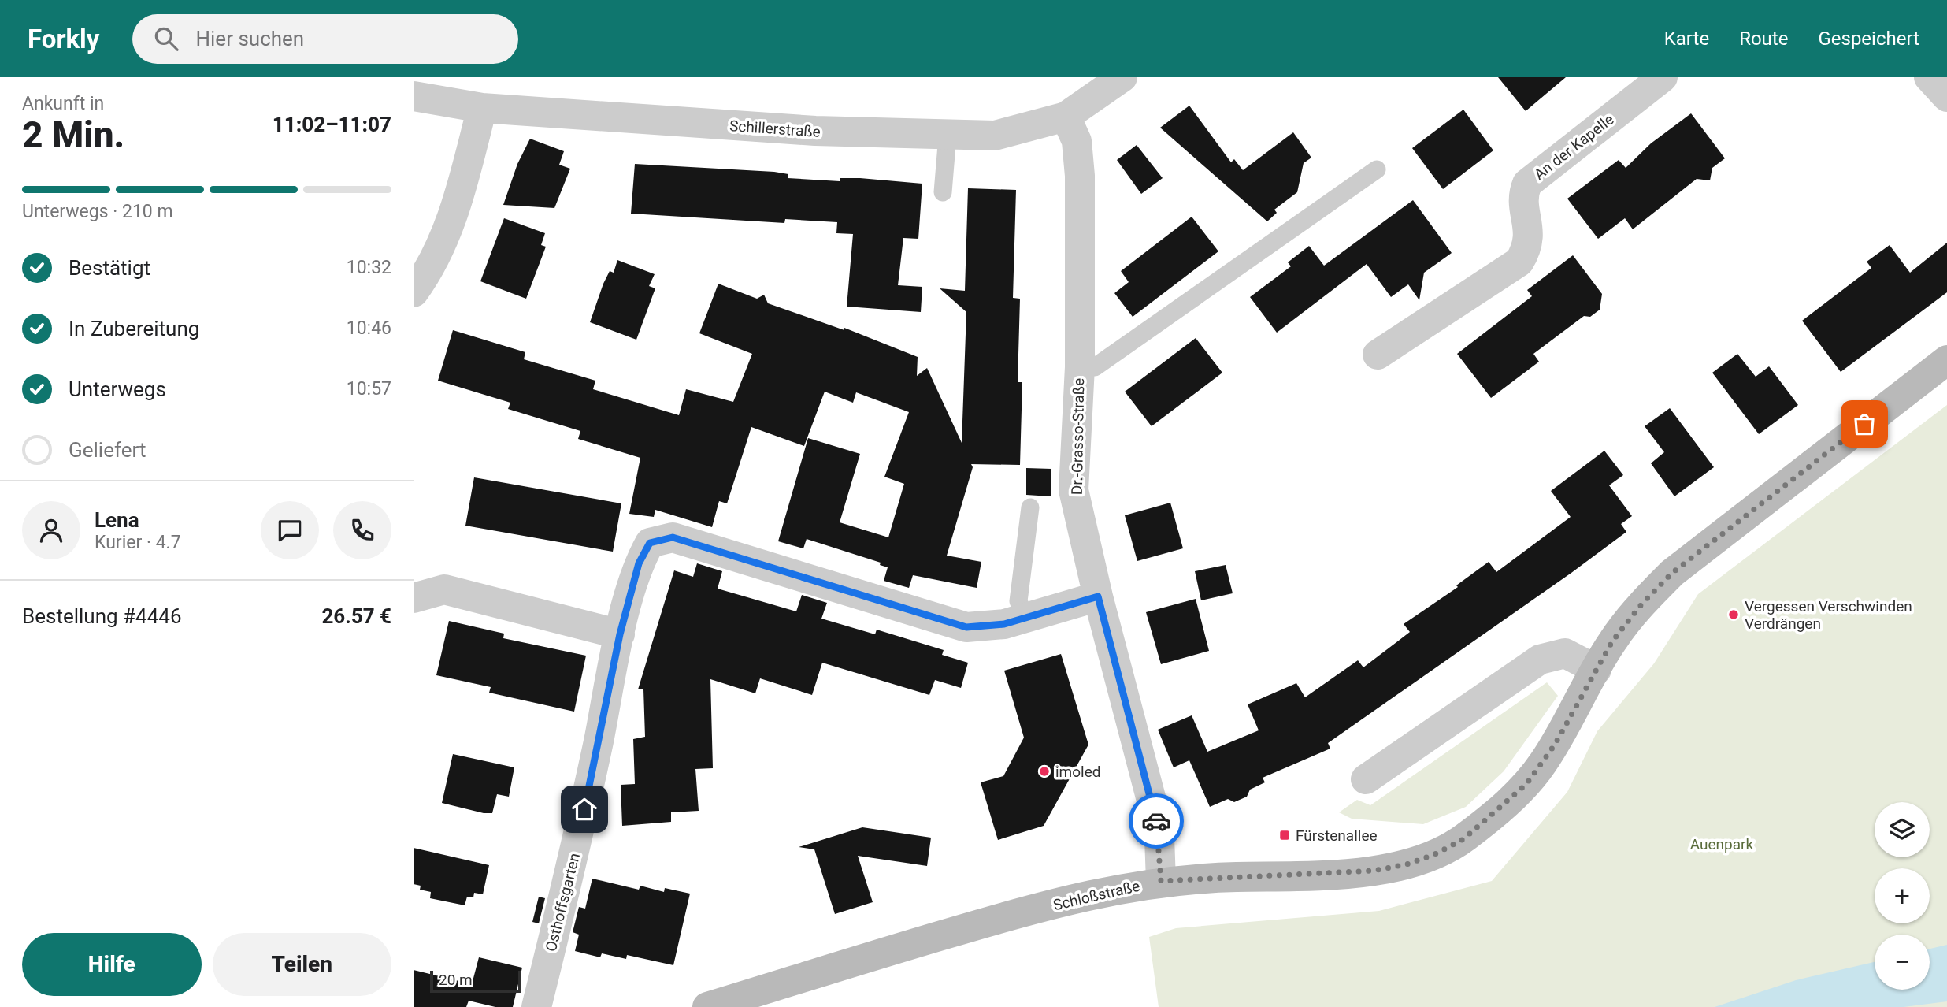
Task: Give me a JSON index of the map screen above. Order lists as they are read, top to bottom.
{
  "streets": {
    "street": [
      "Schillerstraße",
      "An der Kapelle",
      "Dr.-Grasso-Straße",
      "Schloßstraße",
      "Osthoffsgarten"
    ]
  },
  "crossings": [
    ["Schillerstraße", "Dr.-Grasso-Straße"],
    ["Dr.-Grasso-Straße", "Schloßstraße"],
    ["Dr.-Grasso-Straße", "Osthoffsgarten"]
  ],
  "parks": ["Auenpark"],
  "places": {
    "other": ["Vergessen Verschwinden Verdrängen", "imoled"],
    "transit": ["Fürstenallee"]
  },
  "scale_bar": "20 m",
  "page": {
    "header": "Forkly",
    "search": "Hier suchen",
    "nav": ["Karte", "Route", "Gespeichert"],
    "heading": ["2 Min.", "Ankunft in", "11:02–11:07"],
    "panel": [
      "Lena",
      "Kurier · 4.7",
      "Bestellung #4446",
      "26.57 €"
    ],
    "bar": "Unterwegs · 210 m",
    "list": [
      ["Bestätigt", "10:32"],
      ["In Zubereitung", "10:46"],
      ["Unterwegs", "10:57"],
      "Geliefert"
    ],
    "map_buttons": ["+", "−"],
    "buttons": ["Hilfe", "Teilen"],
    "scale": "20 m"
  }
}
